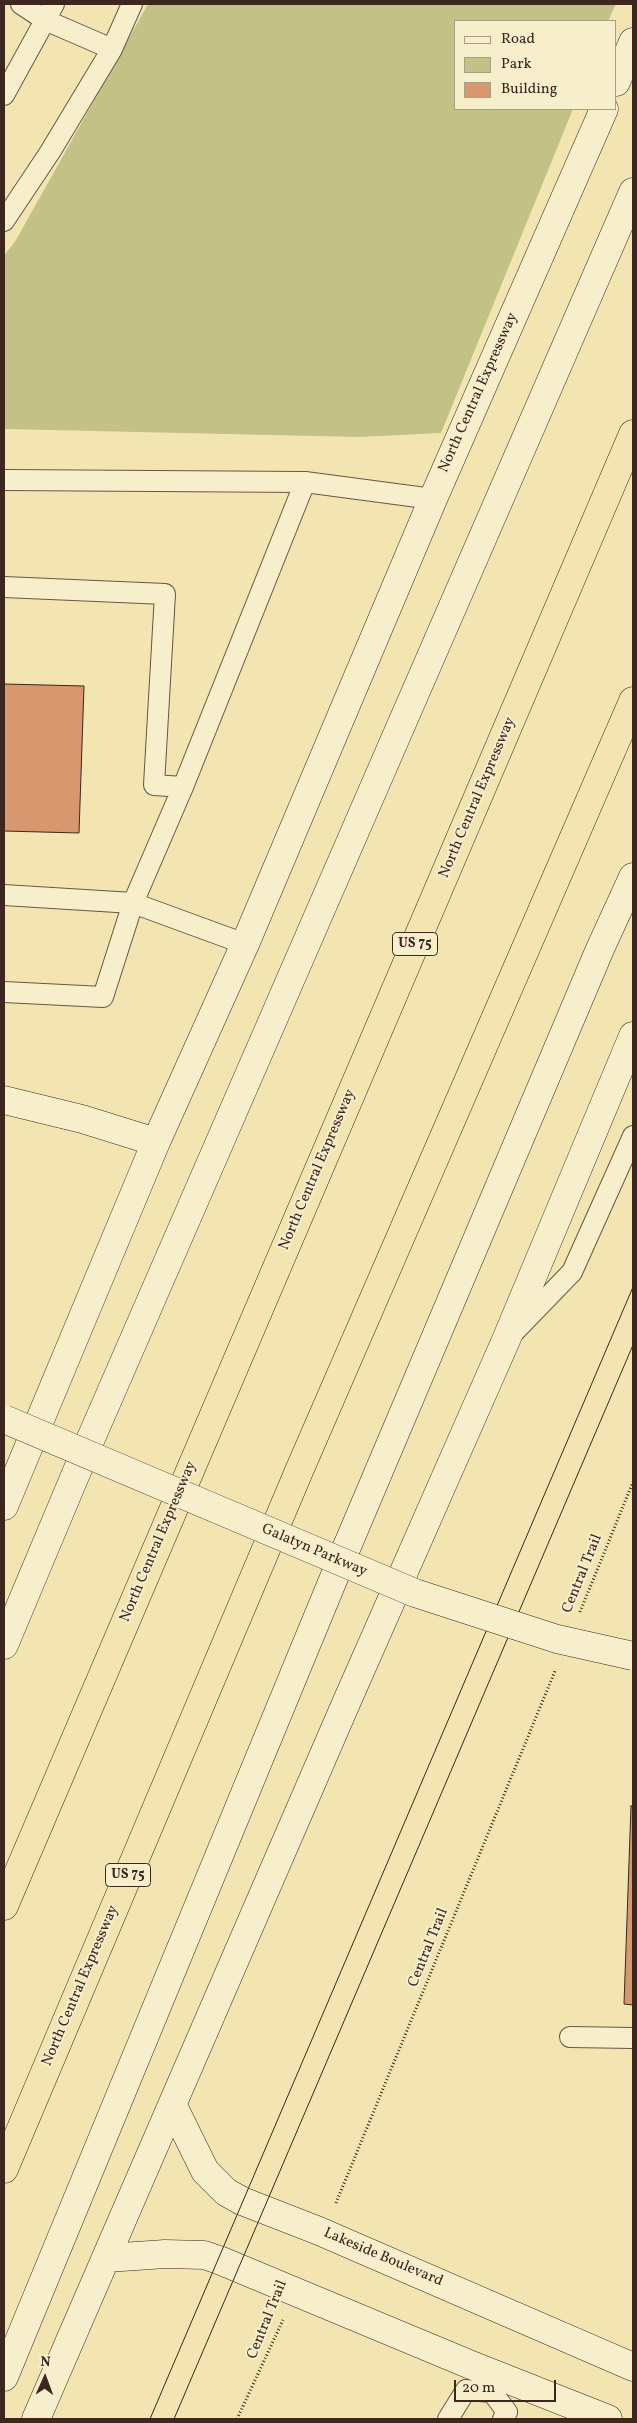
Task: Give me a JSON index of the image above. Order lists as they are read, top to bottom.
{
  "streets": {
    "highway": ["North Central Expressway", "US 75"],
    "main road": ["Galatyn Parkway", "Lakeside Boulevard"],
    "path": ["Central Trail"]
  },
  "crossings": [
    ["Central Trail", "Lakeside Boulevard"]
  ],
  "legend": ["Road", "Park", "Building"],
  "scale_bar": "20 m",
  "north": "top"
}
